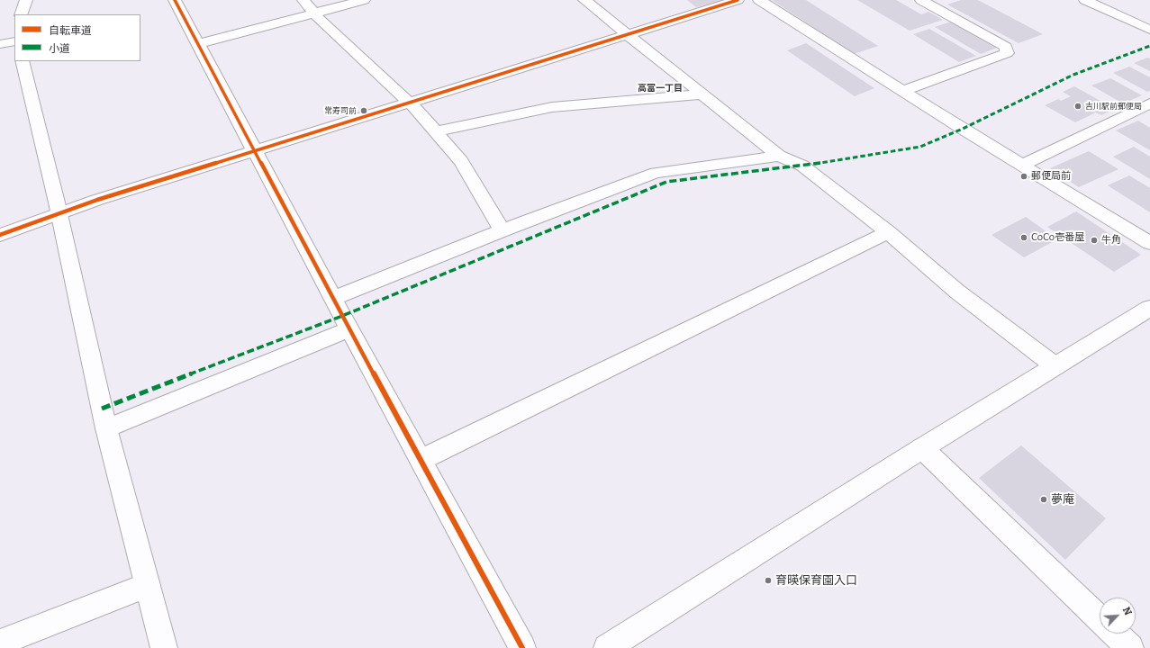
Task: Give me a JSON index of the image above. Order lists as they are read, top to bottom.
{
  "districts": ["高富一丁目"],
  "places": [
    "吉川駅前郵便局",
    "常寿司前",
    "郵便局前",
    "CoCo壱番屋",
    "牛角",
    "夢庵",
    "育暎保育園入口"
  ],
  "legend": ["自転車道", "小道"],
  "north": "top right"
}
